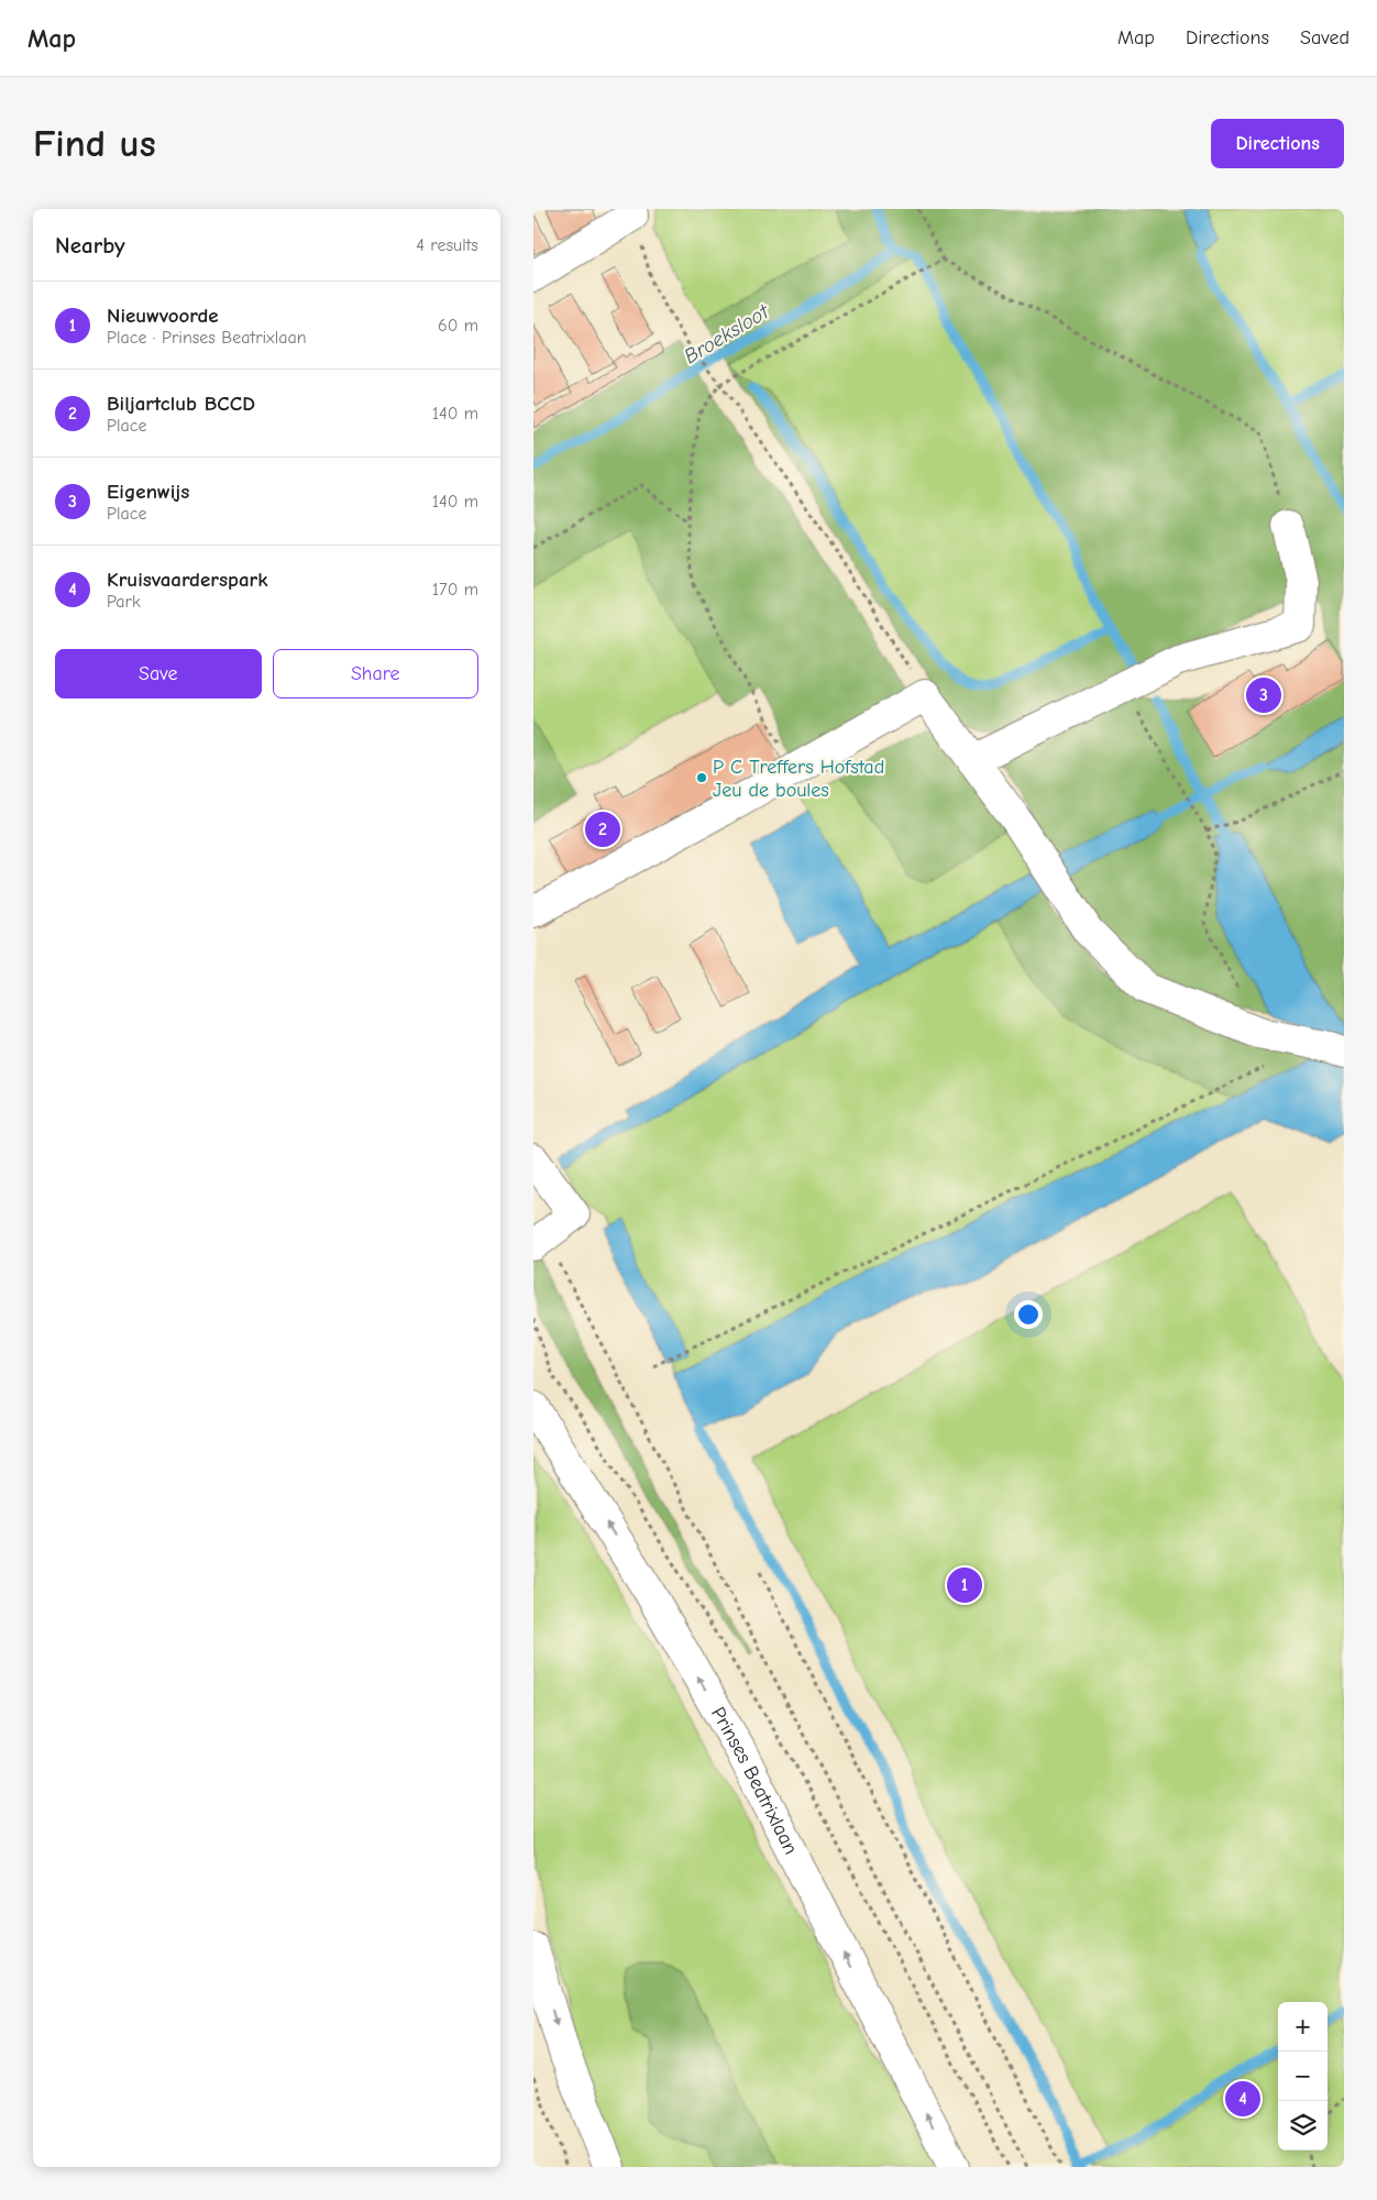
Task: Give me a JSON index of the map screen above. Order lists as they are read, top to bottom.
{
  "streets": {
    "main road": ["Prinses Beatrixlaan"]
  },
  "one_way": ["Prinses Beatrixlaan"],
  "water": ["Broeksloot"],
  "places": ["P C Treffers Hofstad Jeu de boules"],
  "page": {
    "header": "Map",
    "nav": ["Map", "Directions", "Saved"],
    "buttons": [
      "Directions",
      ["Save", "Share"]
    ],
    "title": "Find us",
    "heading": ["Nearby", "4 results"],
    "list": [
      {
        "mark": "1",
        "name": "Nieuwvoorde",
        "note": "Place · Prinses Beatrixlaan",
        "value": "60 m"
      },
      {
        "mark": "2",
        "name": "Biljartclub BCCD",
        "note": "Place",
        "value": "140 m"
      },
      {
        "mark": "3",
        "name": "Eigenwijs",
        "note": "Place",
        "value": "140 m"
      },
      {
        "mark": "4",
        "name": "Kruisvaarderspark",
        "note": "Park",
        "value": "170 m"
      }
    ],
    "pins": [
      "3",
      "2",
      "1",
      "4"
    ],
    "map_buttons": ["+", "−"]
  }
}
